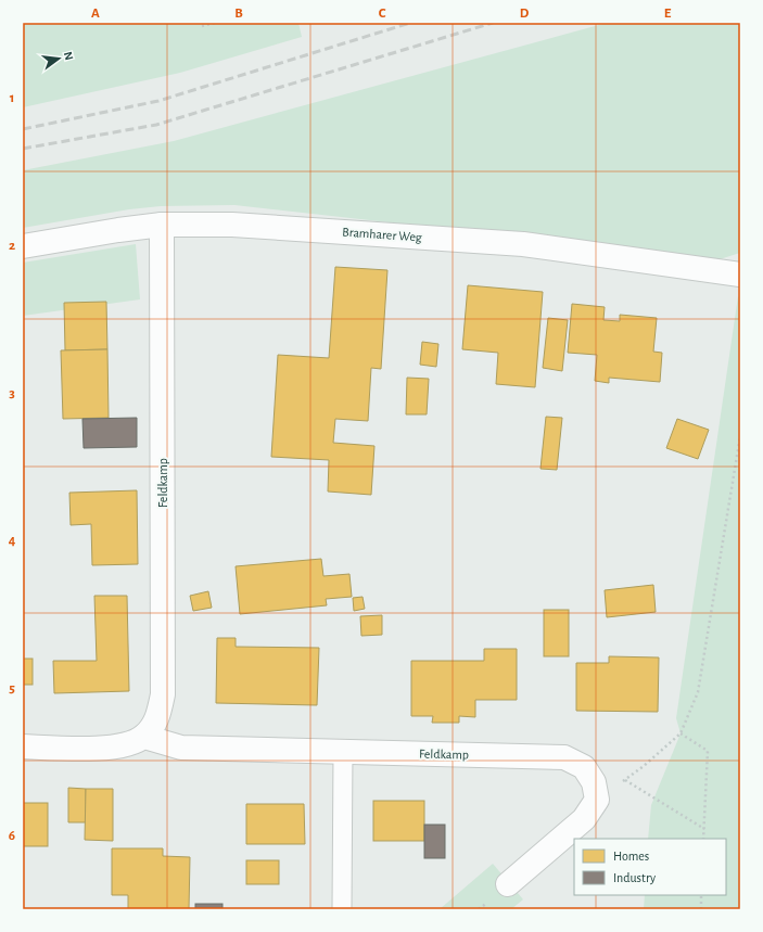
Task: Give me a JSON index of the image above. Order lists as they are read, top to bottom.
{
  "streets": {
    "street": ["Bramharer Weg", "Feldkamp"]
  },
  "crossings": [
    ["Bramharer Weg", "Feldkamp"]
  ],
  "legend": ["Homes", "Industry"],
  "north": "right",
  "grid": {
    "columns": [
      "A",
      "B",
      "C",
      "D",
      "E"
    ],
    "rows": [
      "1",
      "2",
      "3",
      "4",
      "5",
      "6"
    ]
  }
}
